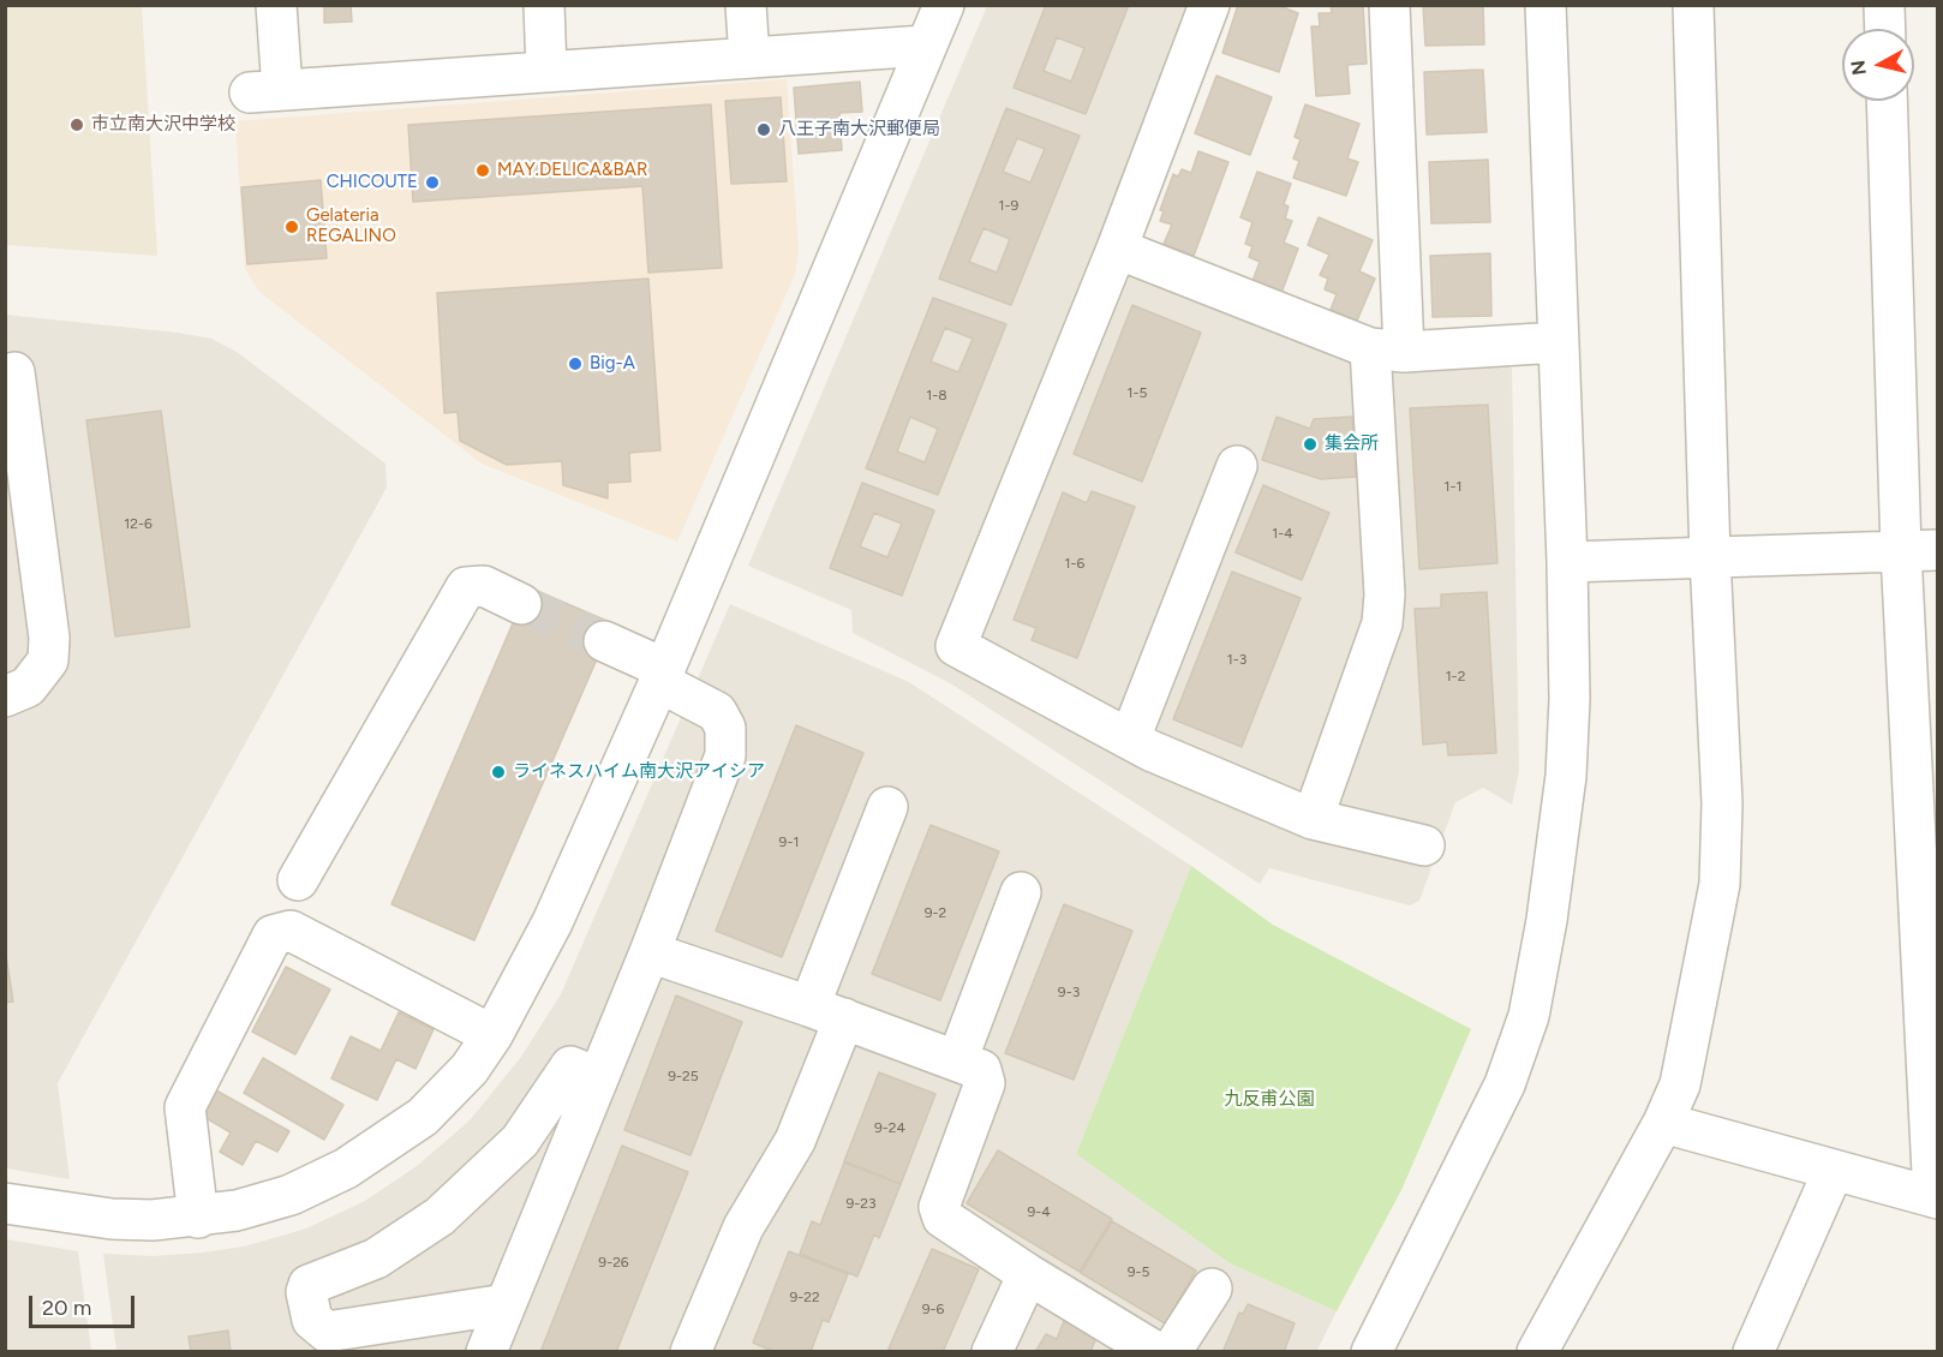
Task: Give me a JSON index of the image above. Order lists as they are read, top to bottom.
{
  "parks": ["九反甫公園"],
  "places": [
    "市立南大沢中学校",
    "八王子南大沢郵便局",
    "MAY.DELICA&BAR",
    "CHICOUTE",
    "Gelateria REGALINO",
    "Big-A",
    "集会所",
    "ライネスハイム南大沢アイシア"
  ],
  "house_numbers": [
    "1-9",
    "1-5",
    "1-8",
    "1-1",
    "12-6",
    "1-4",
    "1-6",
    "1-3",
    "1-2",
    "9-1",
    "9-2",
    "9-3",
    "9-25",
    "9-24",
    "9-23",
    "9-4",
    "9-26",
    "9-5",
    "9-22",
    "9-6"
  ],
  "scale_bar": "20 m",
  "north": "left"
}
